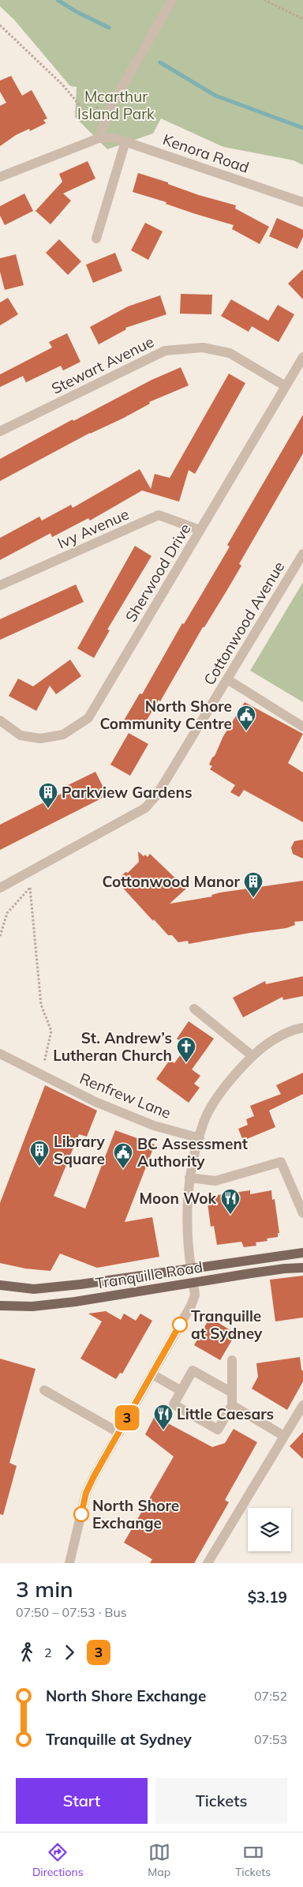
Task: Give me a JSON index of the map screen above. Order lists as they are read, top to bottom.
{
  "streets": {
    "main road": ["Tranquille Road"],
    "street": [
      "Kenora Road",
      "Stewart Avenue",
      "Ivy Avenue",
      "Sherwood Drive",
      "Cottonwood Avenue",
      "Renfrew Lane"
    ]
  },
  "crossings": [
    ["Stewart Avenue", "Sherwood Drive"],
    ["Ivy Avenue", "Sherwood Drive"]
  ],
  "parks": ["Mcarthur Island Park"],
  "places": {
    "public building": ["North Shore Community Centre", "BC Assessment Authority"],
    "building": ["Parkview Gardens", "Cottonwood Manor", "Library Square"],
    "church": ["St. Andrew’s Lutheran Church"],
    "restaurant": ["Moon Wok", "Little Caesars"],
    "other": ["Tranquille at Sydney", "North Shore Exchange"]
  },
  "lines": ["bus line 3"],
  "page": {
    "on_map": "3",
    "heading": ["3 min", "07:50 – 07:53 · Bus", "$3.19"],
    "legs": ["2", "3"],
    "list": [
      {
        "name": "North Shore Exchange",
        "value": "07:52"
      },
      {
        "name": "Tranquille at Sydney",
        "value": "07:53"
      }
    ],
    "buttons": ["Start", "Tickets"],
    "tabs": ["Directions", "Map", "Tickets"]
  }
}
